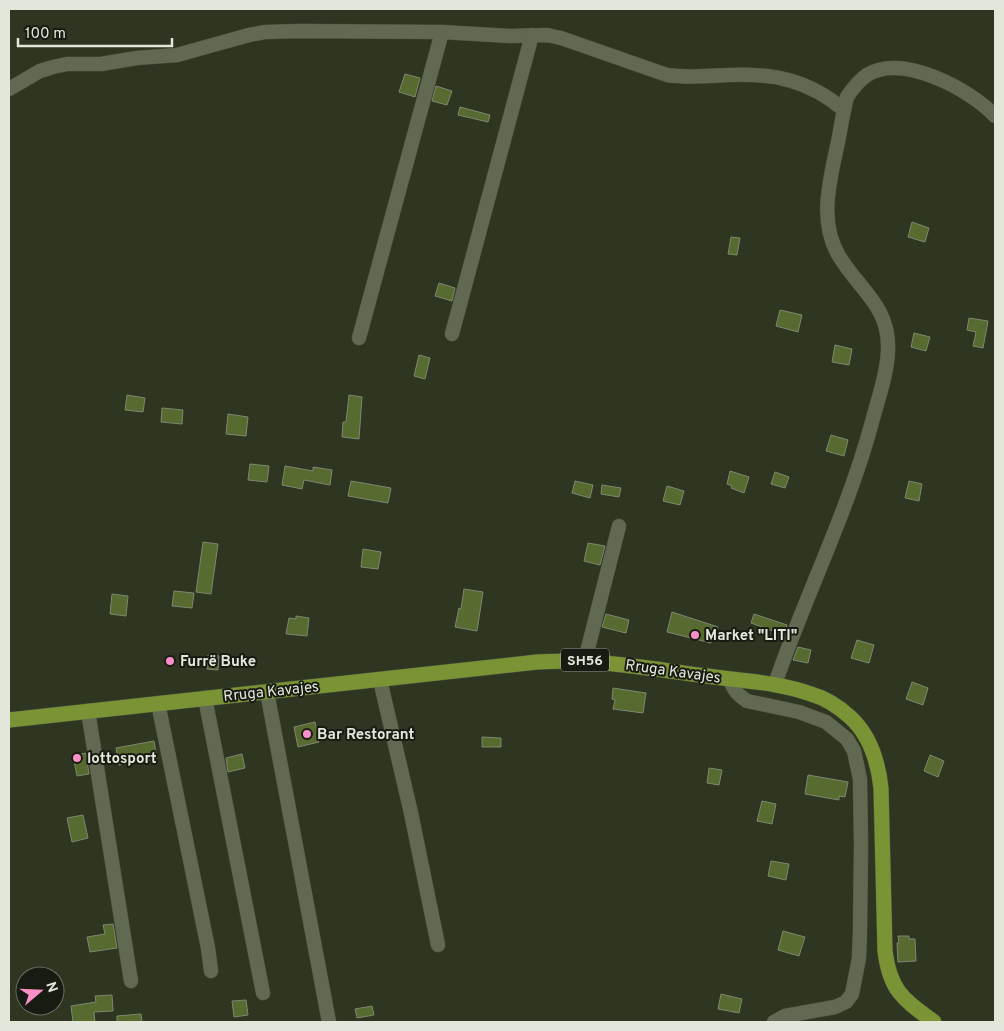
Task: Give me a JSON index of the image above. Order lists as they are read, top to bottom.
{
  "streets": {
    "main road": ["SH56", "Rruga Kavajes"]
  },
  "places": [
    "Market \"LITI\"",
    "Furrë Buke",
    "Bar Restorant",
    "lottosport"
  ],
  "scale_bar": "100 m",
  "north": "right"
}
